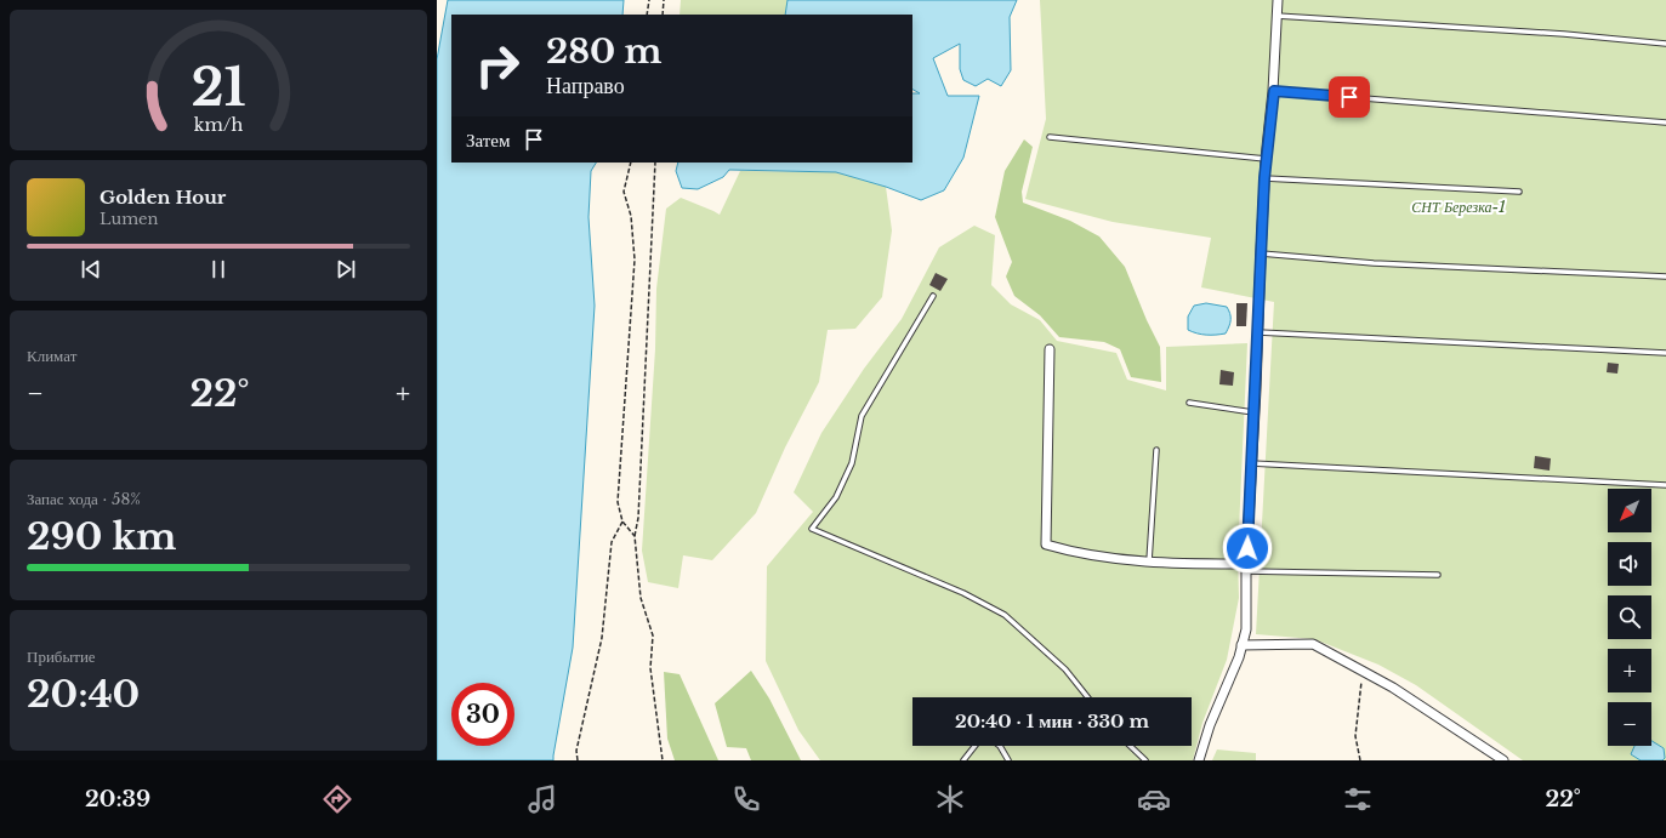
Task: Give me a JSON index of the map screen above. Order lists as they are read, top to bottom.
{
  "parks": ["СНТ Березка-1"],
  "north": "bottom left",
  "page": {
    "turn": ["280 m", "Направо"],
    "then": "Затем",
    "song": ["Golden Hour", "Lumen"],
    "tile": [
      "Климат",
      ["Запас хода · 58%", "290 km"],
      ["Прибытие", "20:40"]
    ],
    "heat": ["−", "22°", "+"],
    "map_buttons": ["+", "−"],
    "limit": "30",
    "trip": "20:40 · 1 мин · 330 m",
    "tabs": ["20:39", "22°"],
    "gauge": ["21", "km/h"]
  }
}
